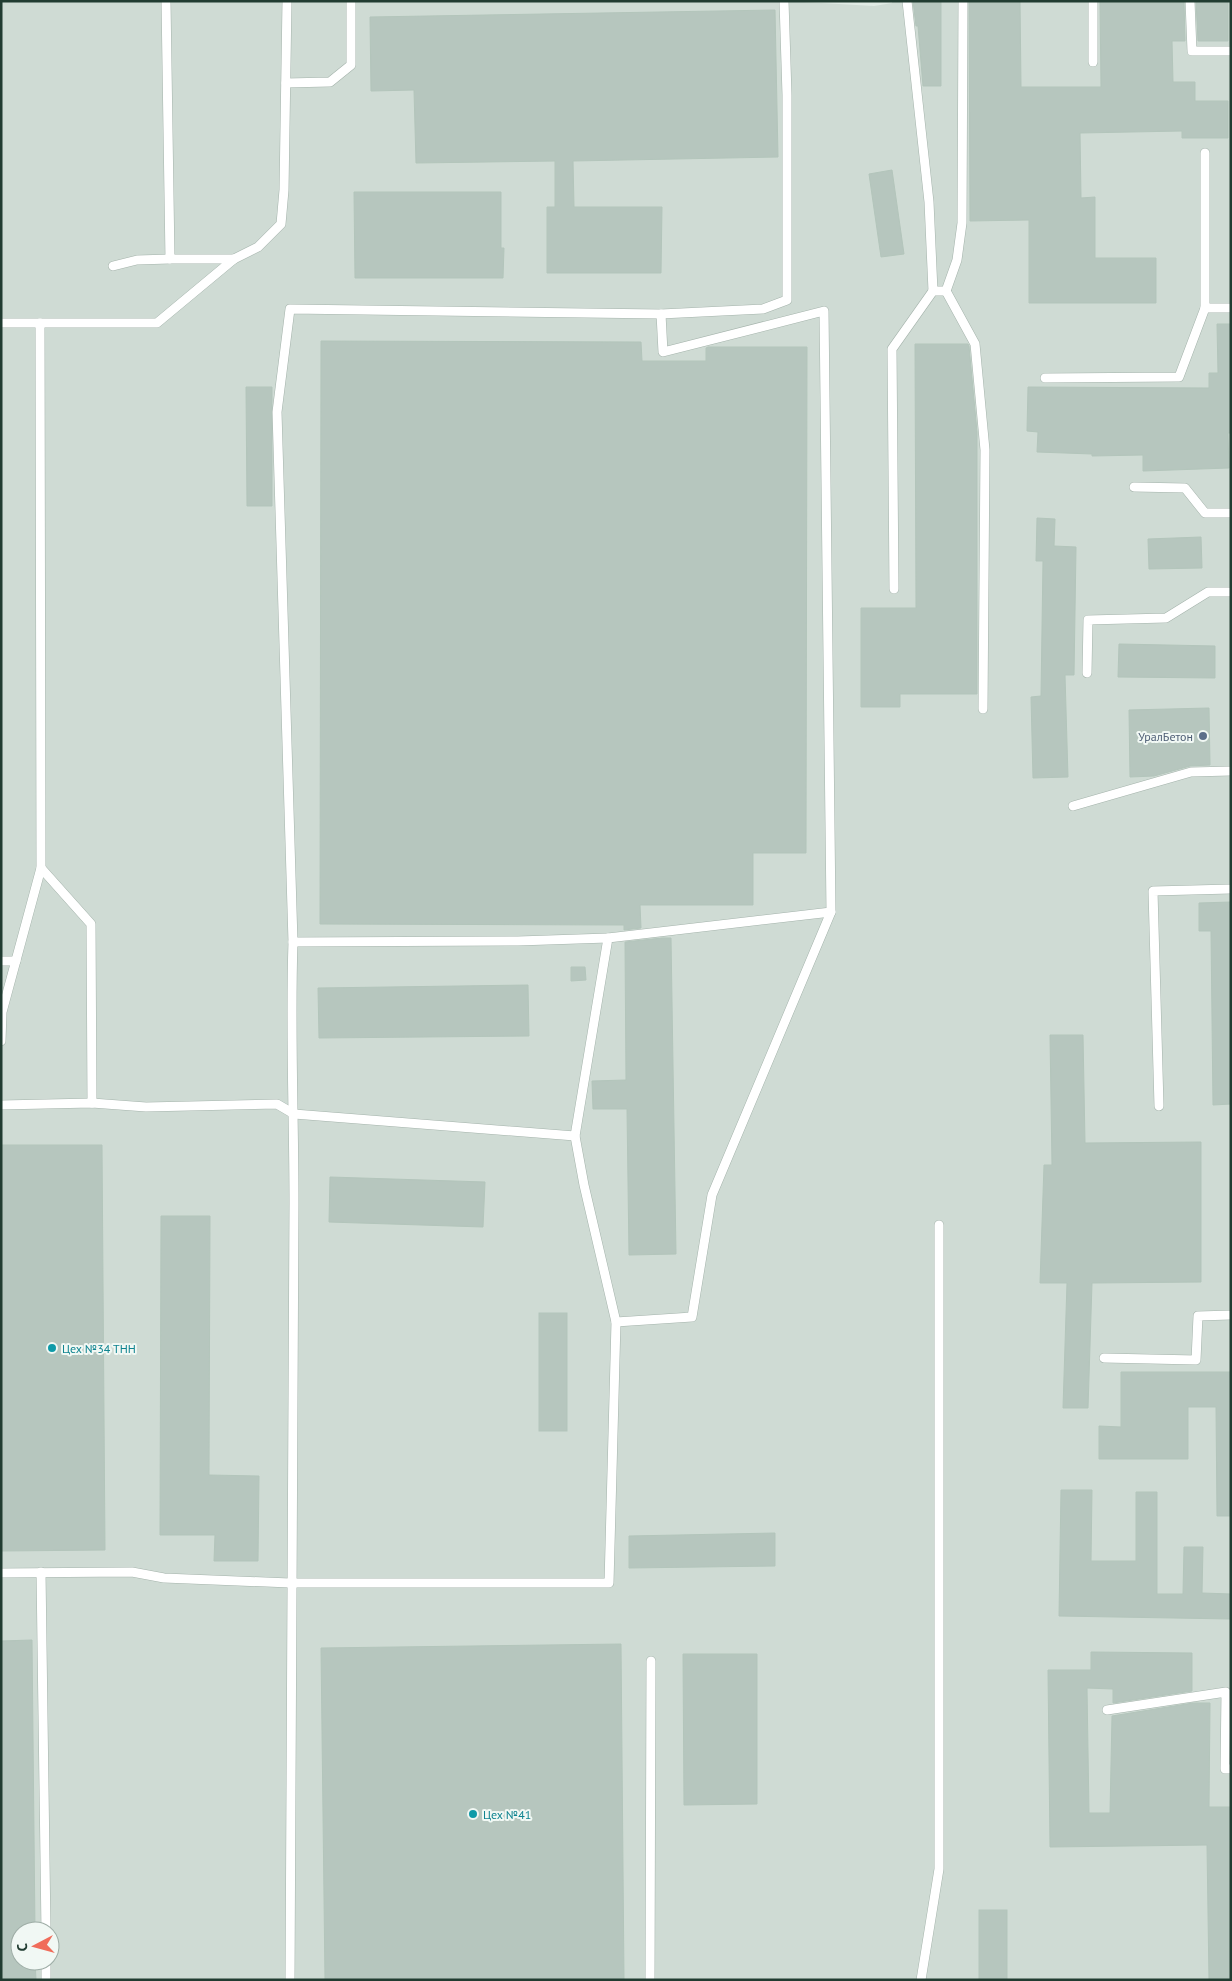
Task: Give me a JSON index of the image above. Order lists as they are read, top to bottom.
{
  "places": ["УралБетон", "Цех №34 ТНН", "Цех №41"],
  "north": "left"
}
